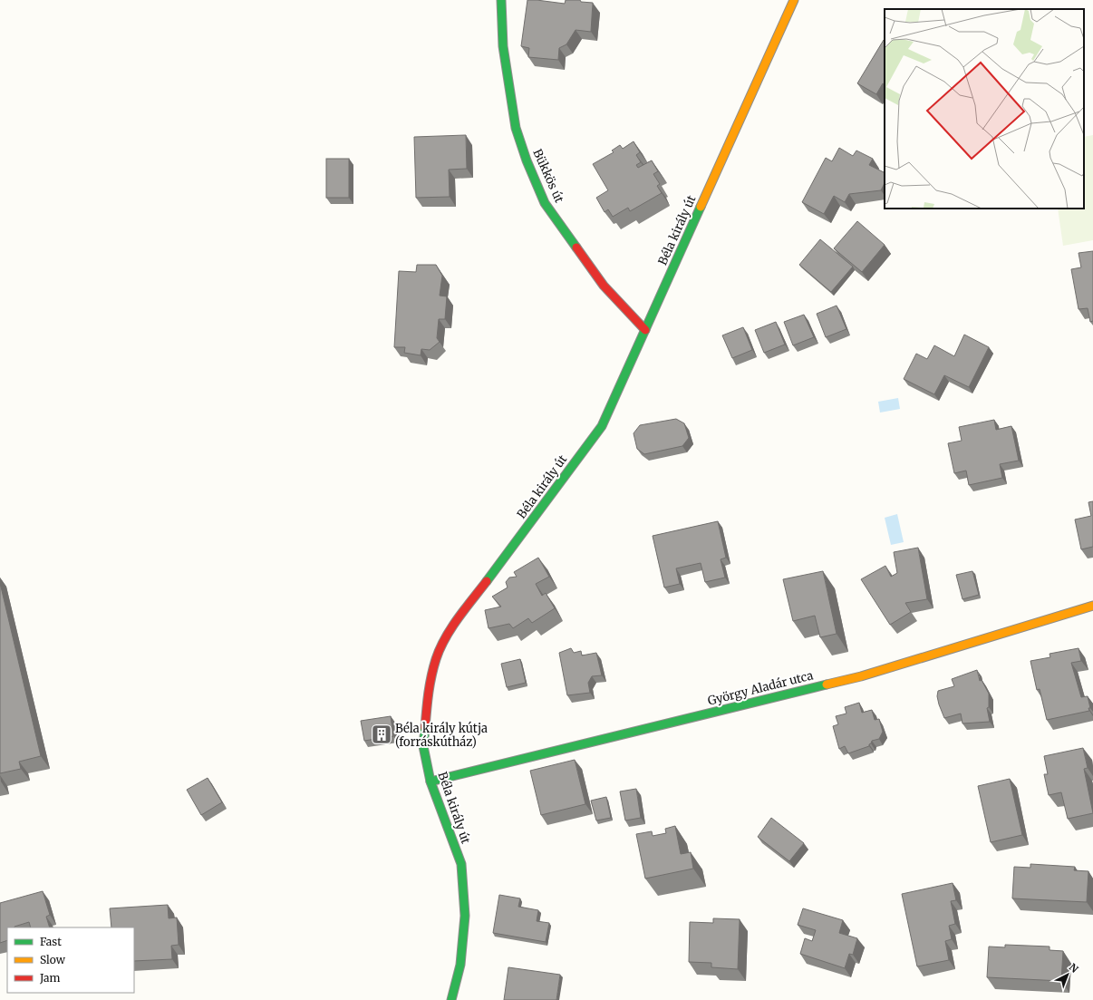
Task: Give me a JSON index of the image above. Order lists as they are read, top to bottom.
{
  "streets": {
    "street": ["Bükkös út", "Béla király út", "György Aladár utca"]
  },
  "crossings": [
    ["Bükkös út", "Béla király út"],
    ["Béla király út", "György Aladár utca"]
  ],
  "places": {
    "building": ["Béla király kútja (forráskútház)"]
  },
  "legend": ["Fast", "Slow", "Jam"],
  "north": "top right"
}
